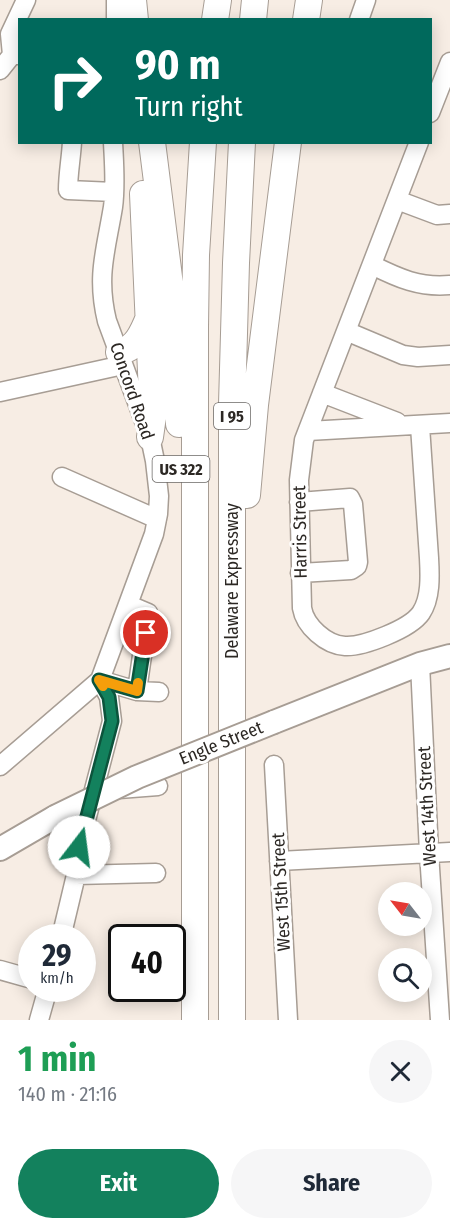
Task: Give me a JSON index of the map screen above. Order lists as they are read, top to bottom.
{
  "streets": {
    "highway": ["I 95", "US 322", "Delaware Expressway"],
    "main road": ["Engle Street"],
    "street": [
      "Concord Road",
      "Harris Street",
      "West 14th Street",
      "West 15th Street"
    ]
  },
  "crossings": [
    ["US 322", "Delaware Expressway"],
    ["Engle Street", "West 14th Street"]
  ],
  "north": "top left",
  "page": {
    "turn": ["90 m", "Turn right"],
    "speed": "29 km/h",
    "limit": "40",
    "heading": ["1 min", "140 m · 21:16"],
    "buttons": ["Exit", "Share"]
  }
}
